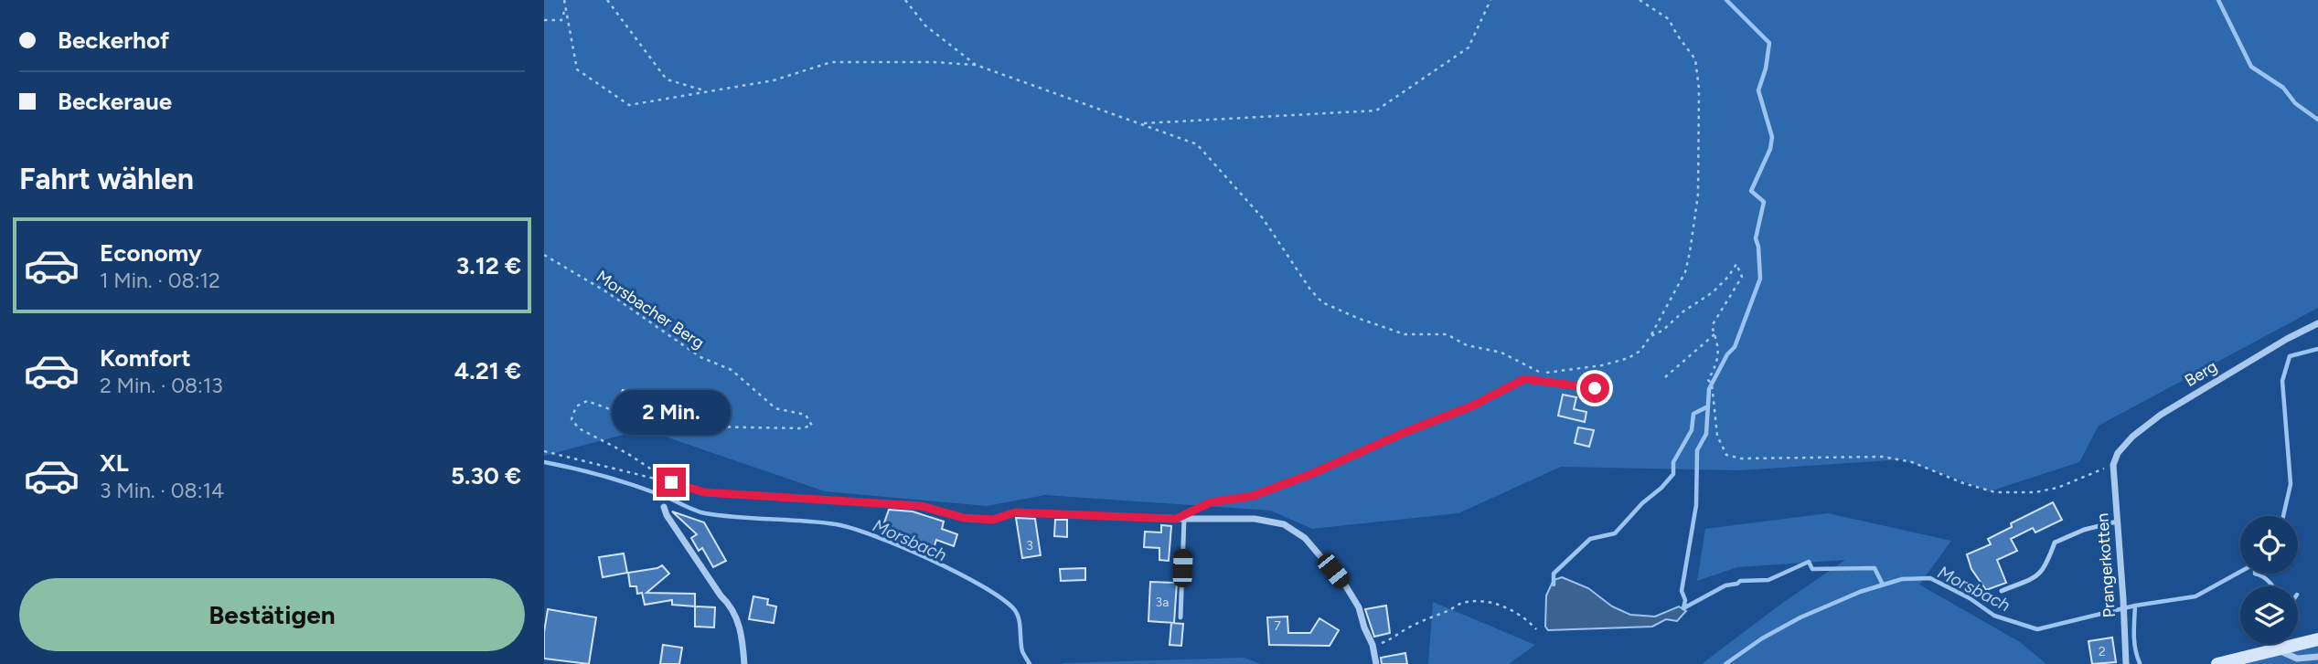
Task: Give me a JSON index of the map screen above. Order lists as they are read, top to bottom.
{
  "streets": {
    "street": ["Berg", "Prangerkotten"],
    "path": ["Morsbacher Berg"]
  },
  "crossings": [
    ["Berg", "Prangerkotten"]
  ],
  "water": ["Morsbach"],
  "house_numbers": [
    "3",
    "3a",
    "7",
    "2"
  ],
  "page": {
    "banner": ["Beckerhof", "Beckeraue"],
    "heading": "Fahrt wählen",
    "list": [
      {
        "name": "Economy",
        "note": "1 Min. · 08:12",
        "value": "3.12 €"
      },
      {
        "name": "Komfort",
        "note": "2 Min. · 08:13",
        "value": "4.21 €"
      },
      {
        "name": "XL",
        "note": "3 Min. · 08:14",
        "value": "5.30 €"
      }
    ],
    "bubble": "2 Min.",
    "buttons": "Bestätigen"
  }
}
